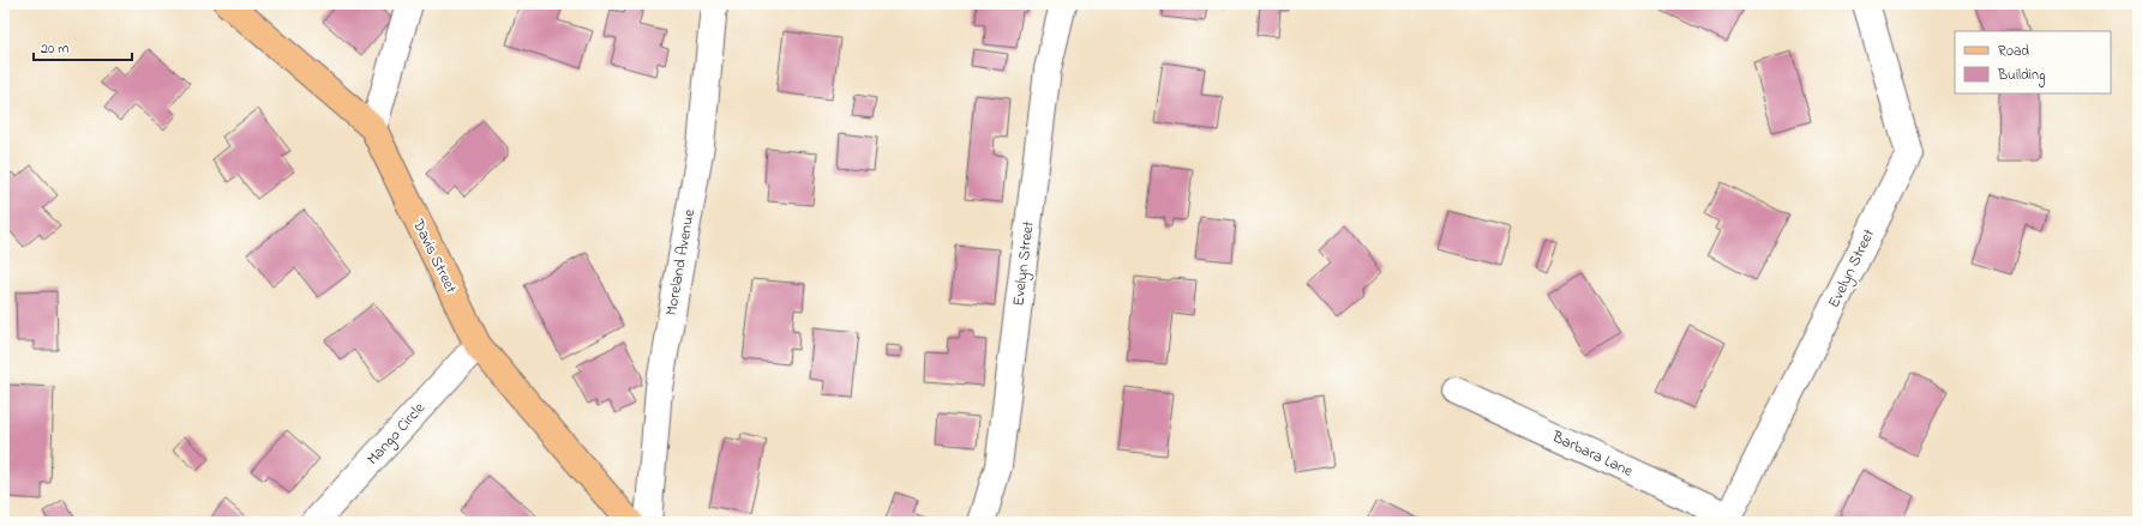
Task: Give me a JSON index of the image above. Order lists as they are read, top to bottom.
{
  "streets": {
    "main road": ["Davis Street"],
    "street": [
      "Moreland Avenue",
      "Evelyn Street",
      "Mango Circle",
      "Barbara Lane"
    ]
  },
  "crossings": [
    ["Davis Street", "Mango Circle"],
    ["Evelyn Street", "Barbara Lane"]
  ],
  "legend": ["Road", "Building"],
  "scale_bar": "20 m"
}
